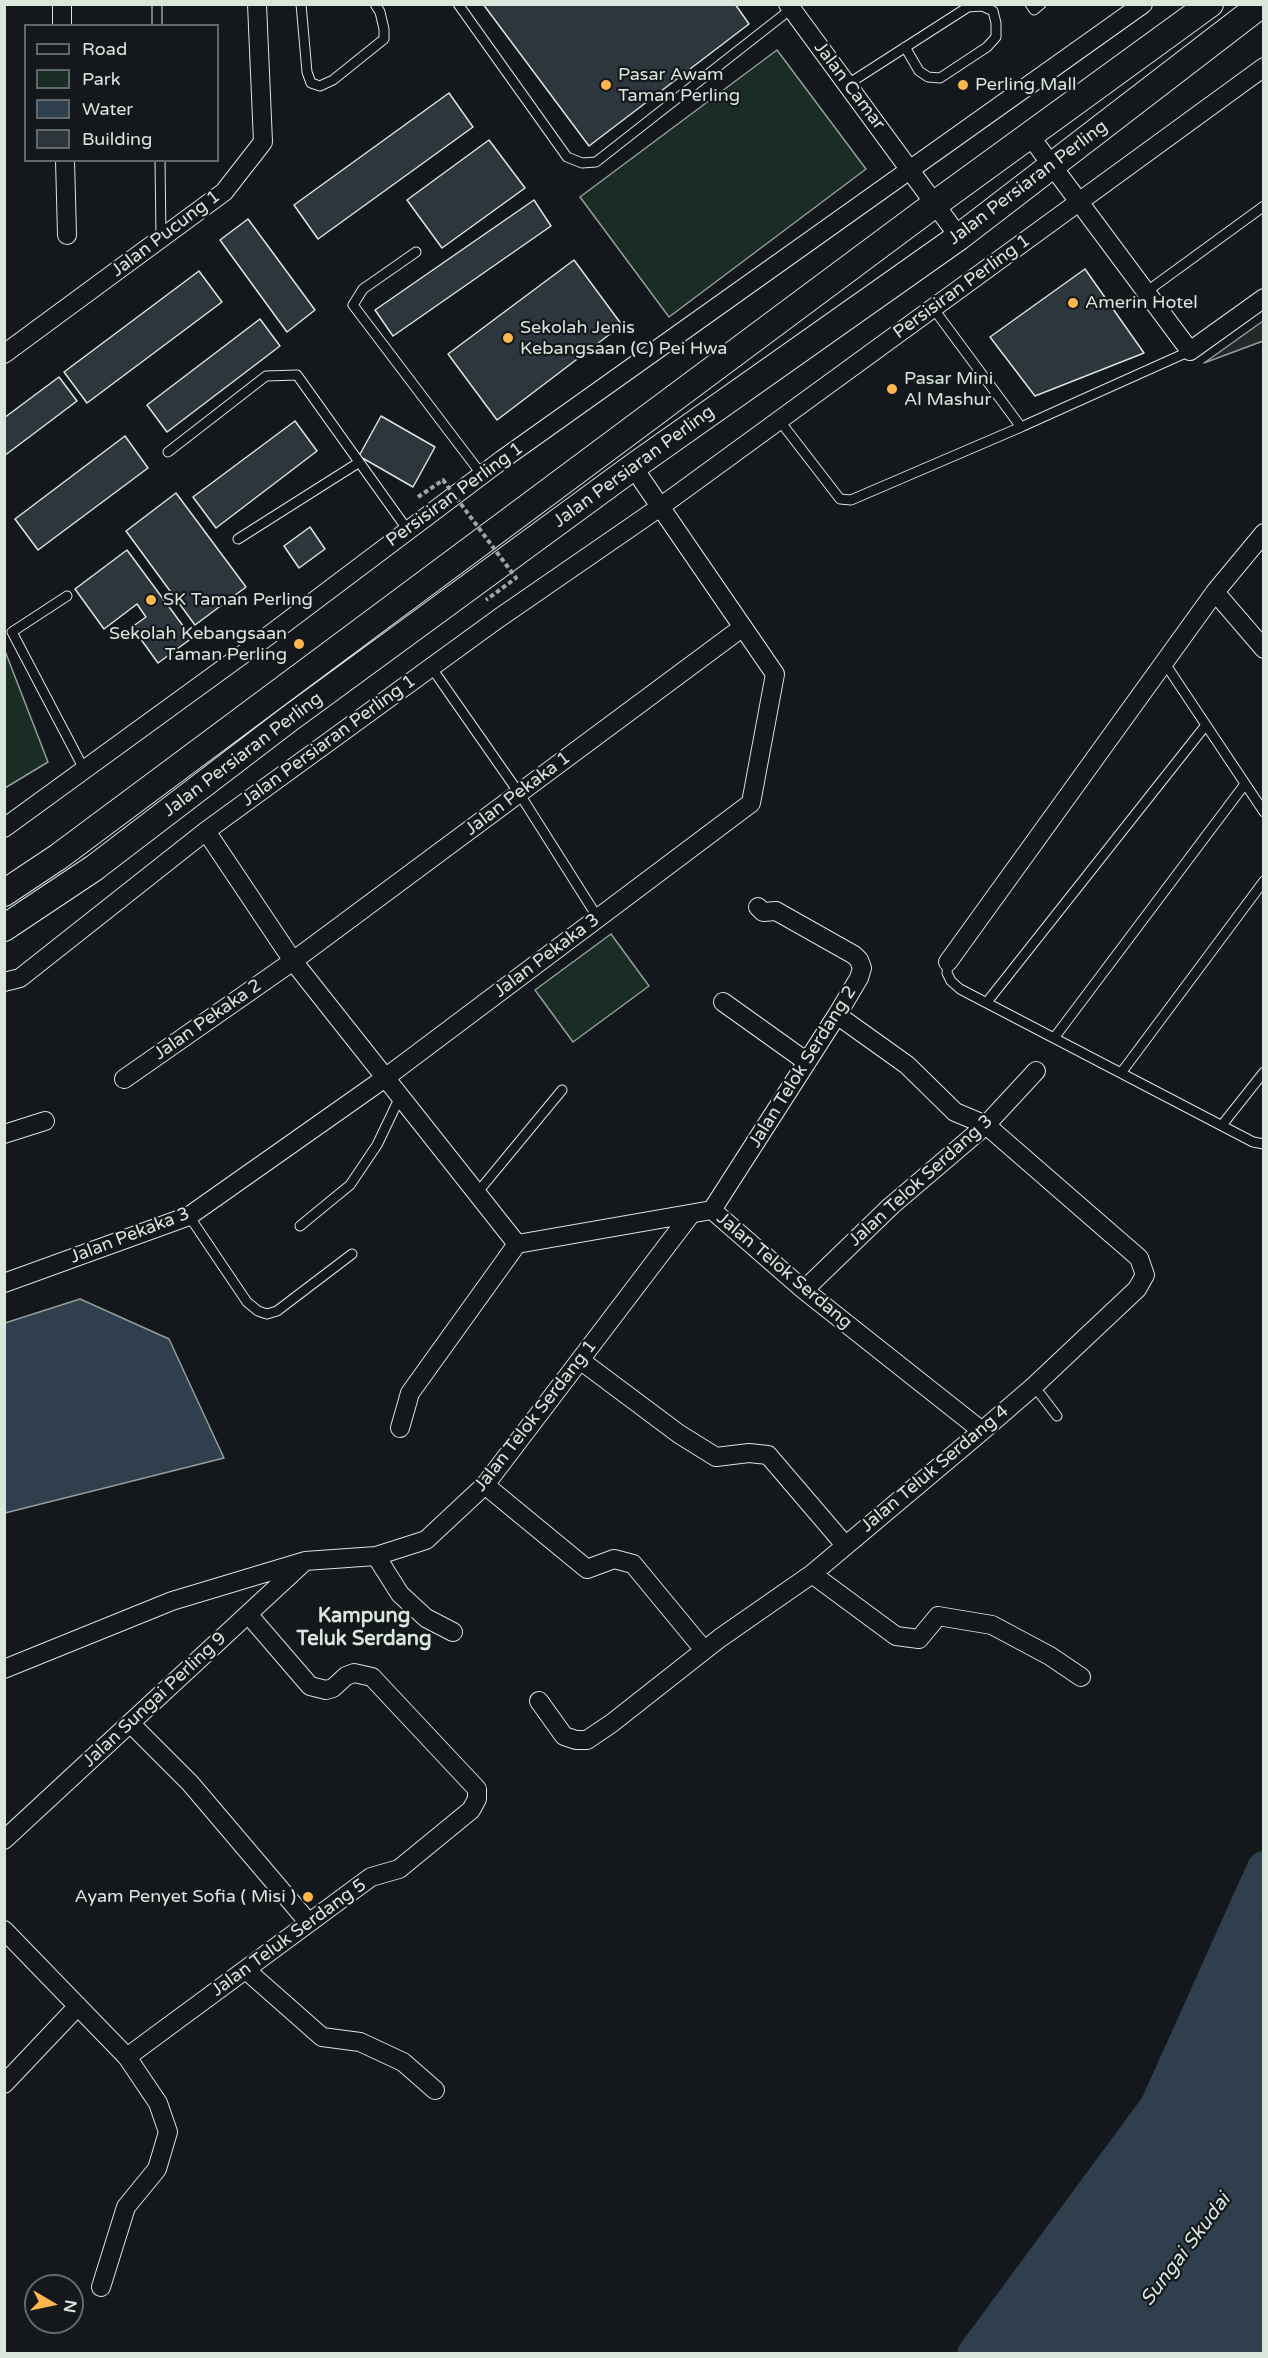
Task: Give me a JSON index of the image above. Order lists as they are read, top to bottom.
{
  "streets": {
    "main road": ["Jalan Persiaran Perling"],
    "street": [
      "Jalan Camar",
      "Jalan Pucung 1",
      "Persisiran Perling 1",
      "Jalan Persiaran Perling 1",
      "Jalan Pekaka 1",
      "Jalan Pekaka 3",
      "Jalan Pekaka 2",
      "Jalan Telok Serdang 2",
      "Jalan Telok Serdang 3",
      "Jalan Telok Serdang",
      "Jalan Telok Serdang 1",
      "Jalan Teluk Serdang 4",
      "Jalan Sungai Perling 9",
      "Jalan Teluk Serdang 5"
    ]
  },
  "crossings": [
    ["Jalan Camar", "Jalan Persiaran Perling"],
    ["Jalan Camar", "Persisiran Perling 1"],
    ["Jalan Persiaran Perling", "Jalan Pekaka 3"],
    ["Persisiran Perling 1", "Jalan Persiaran Perling 1"],
    ["Persisiran Perling 1", "Jalan Pekaka 3"],
    ["Jalan Persiaran Perling 1", "Jalan Pekaka 3"],
    ["Jalan Pekaka 1", "Jalan Pekaka 3"],
    ["Jalan Pekaka 1", "Jalan Pekaka 2"],
    ["Jalan Telok Serdang 2", "Jalan Telok Serdang"],
    ["Jalan Telok Serdang 3", "Jalan Telok Serdang"],
    ["Jalan Telok Serdang 3", "Jalan Teluk Serdang 4"],
    ["Jalan Telok Serdang", "Jalan Telok Serdang 1"],
    ["Jalan Telok Serdang", "Jalan Teluk Serdang 4"],
    ["Jalan Telok Serdang 1", "Jalan Sungai Perling 9"],
    ["Jalan Sungai Perling 9", "Jalan Teluk Serdang 5"]
  ],
  "districts": ["Kampung Teluk Serdang"],
  "water": ["Sungai Skudai"],
  "places": [
    "Pasar Awam Taman Perling",
    "Perling Mall",
    "Amerin Hotel",
    "Sekolah Jenis Kebangsaan (C) Pei Hwa",
    "Pasar Mini Al Mashur",
    "SK Taman Perling",
    "Sekolah Kebangsaan Taman Perling",
    "Ayam Penyet Sofia ( Misi )"
  ],
  "legend": [
    "Road",
    "Park",
    "Water",
    "Building"
  ],
  "north": "right"
}
